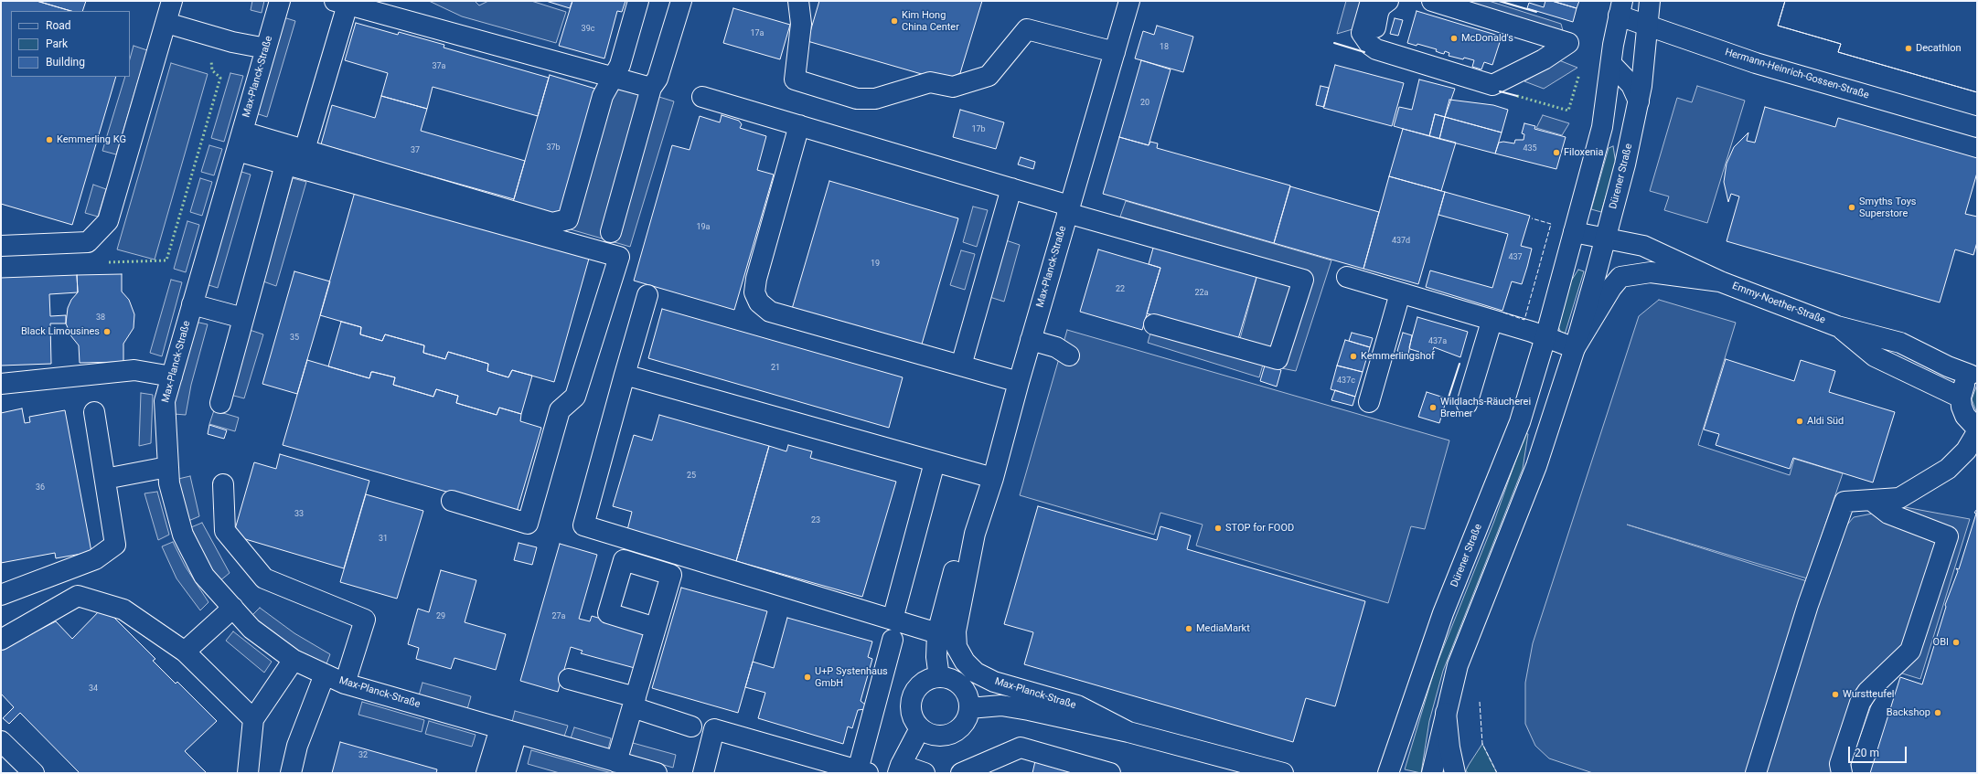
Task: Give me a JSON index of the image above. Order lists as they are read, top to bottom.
{
  "streets": {
    "main road": [
      "Hermann-Heinrich-Gossen-Straße",
      "Max-Planck-Straße",
      "Dürener Straße",
      "Emmy-Noether-Straße"
    ]
  },
  "crossings": [
    ["Hermann-Heinrich-Gossen-Straße", "Dürener Straße"],
    ["Dürener Straße", "Emmy-Noether-Straße"]
  ],
  "places": [
    "Kim Hong China Center",
    "McDonald's",
    "Decathlon",
    "Kemmerling KG",
    "Filoxenia",
    "Smyths Toys Superstore",
    "Black Limousines",
    "Kemmerlingshof",
    "Wildlachs-Räucherei Bremer",
    "Aldi Süd",
    "STOP for FOOD",
    "MediaMarkt",
    "OBI",
    "U+P Systenhaus GmbH",
    "Wurstteufel",
    "Backshop"
  ],
  "house_numbers": [
    "39c",
    "17a",
    "18",
    "37a",
    "20",
    "17b",
    "37b",
    "435",
    "37",
    "19a",
    "437d",
    "437",
    "19",
    "22",
    "22a",
    "38",
    "35",
    "437a",
    "21",
    "437c",
    "25",
    "36",
    "33",
    "23",
    "31",
    "29",
    "27a",
    "34",
    "32"
  ],
  "legend": ["Road", "Park", "Building"],
  "scale_bar": "20 m"
}
